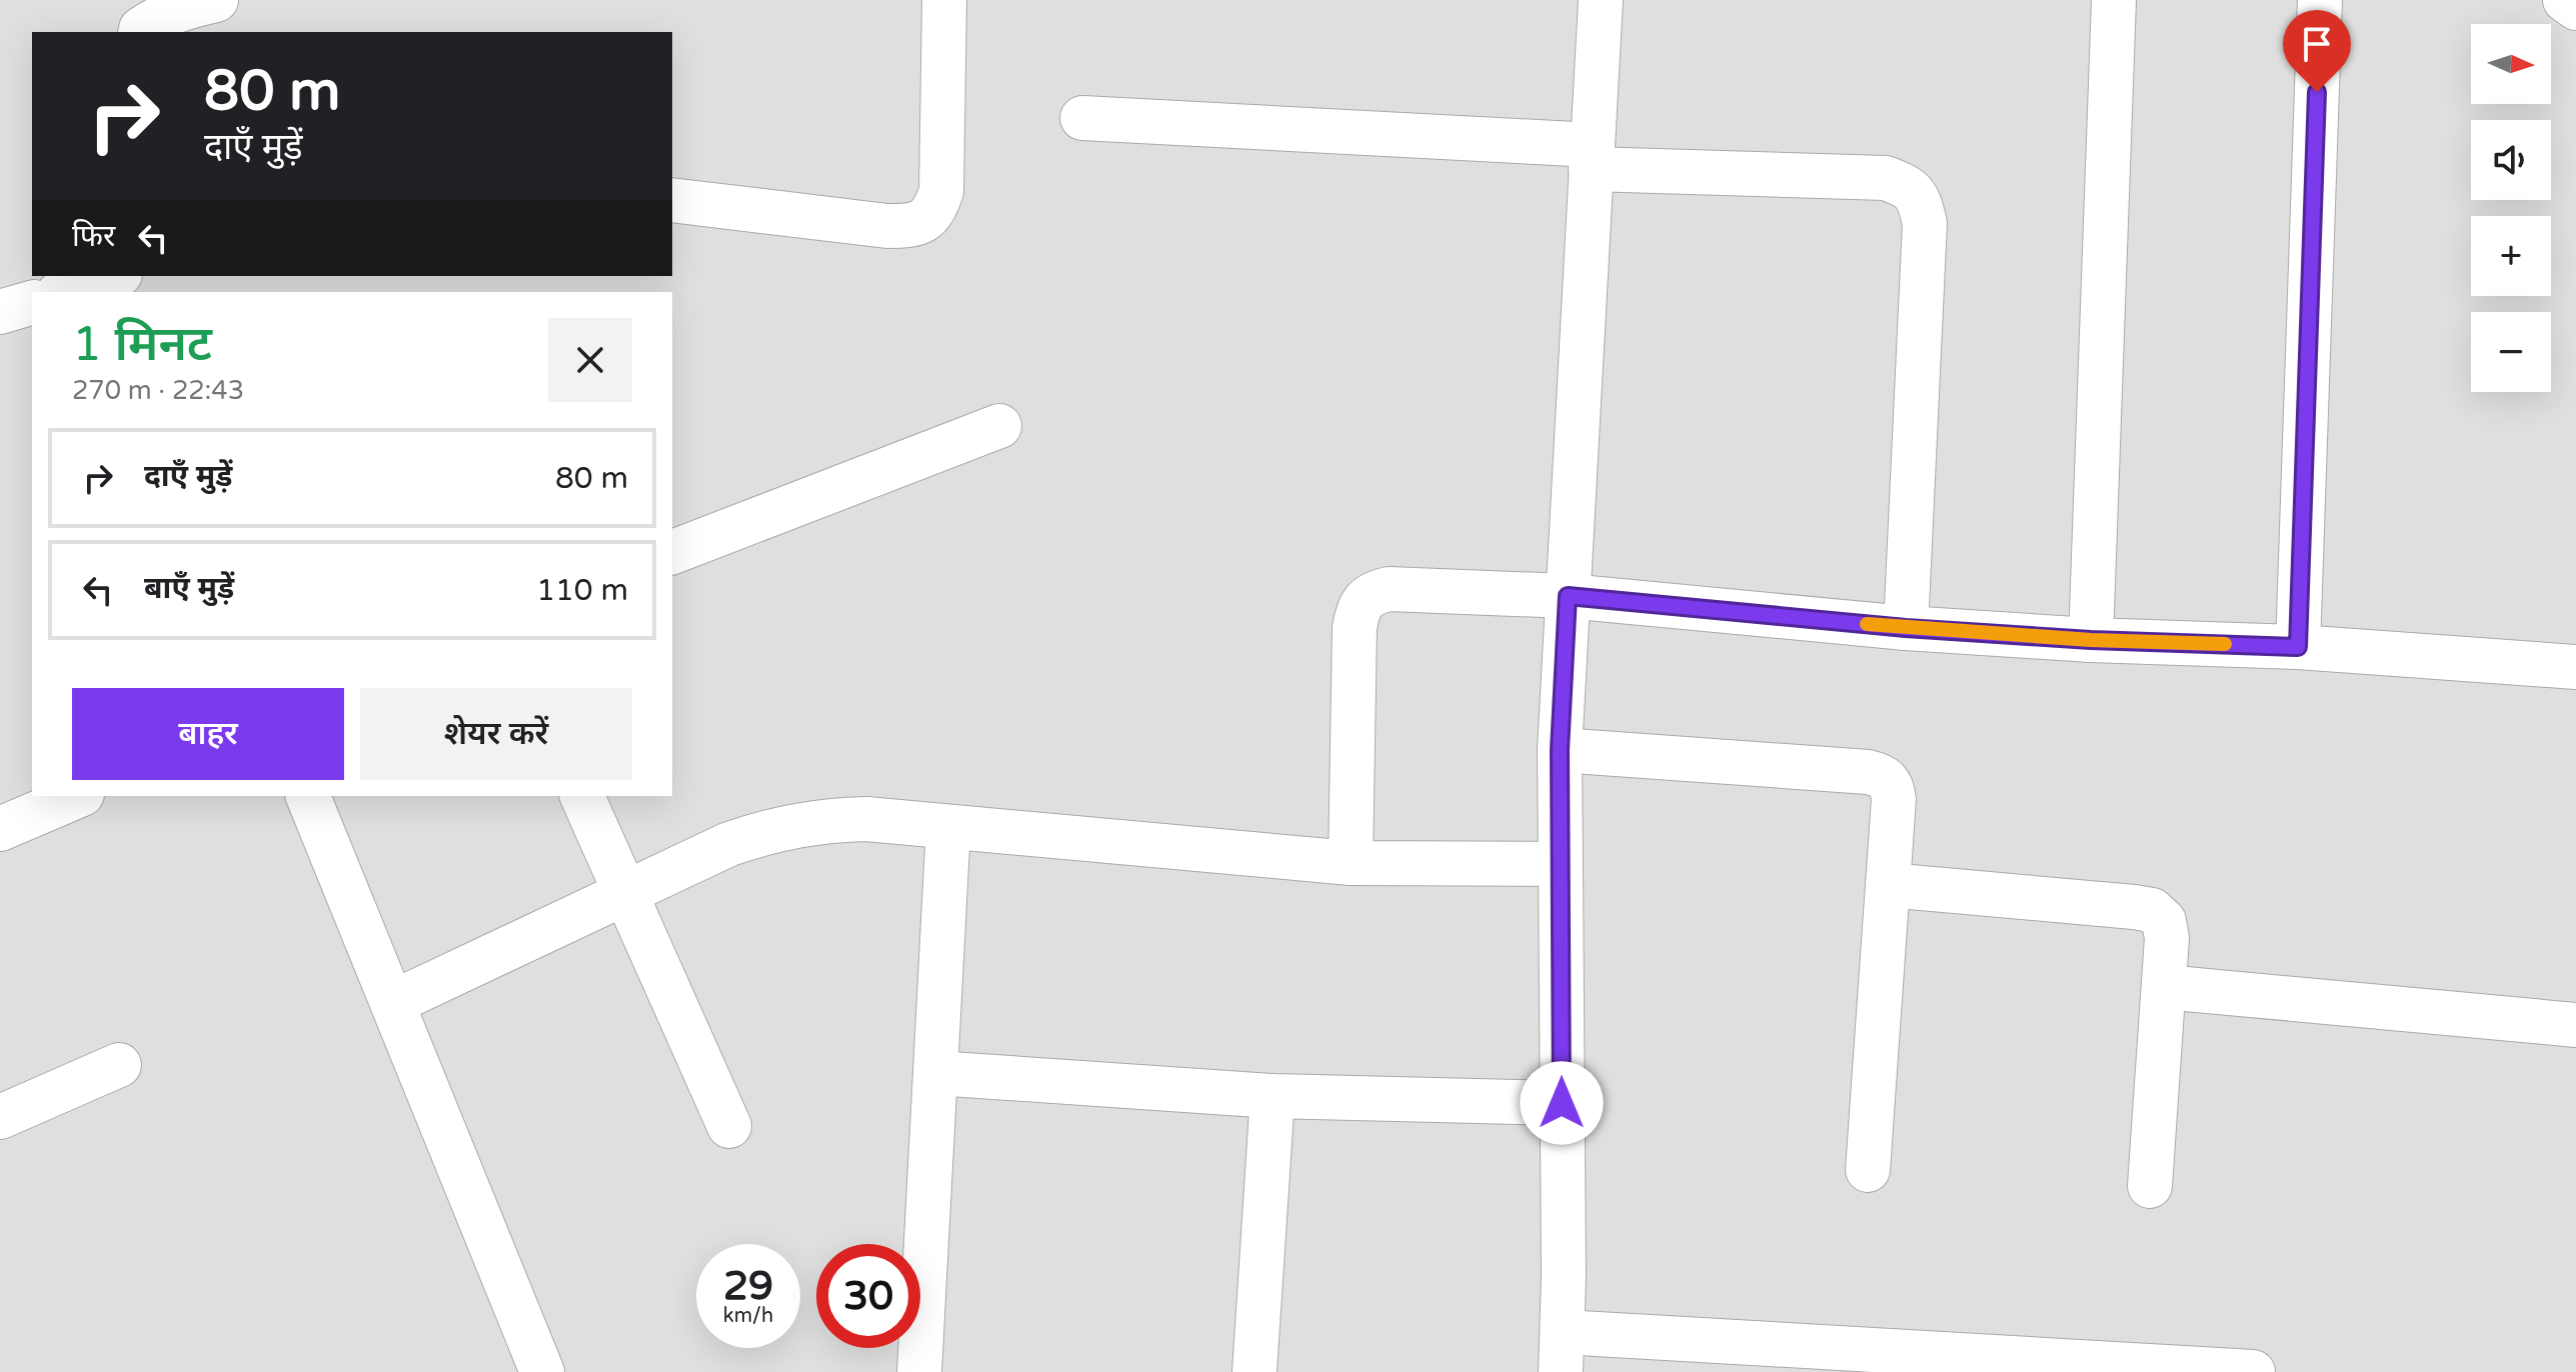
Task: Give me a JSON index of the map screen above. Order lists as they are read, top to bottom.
{
  "north": "right",
  "page": {
    "map_buttons": ["+", "−"],
    "turn": ["80 m", "दाएँ मुड़ें"],
    "then": "फिर",
    "heading": ["1 मिनट", "270 m · 22:43"],
    "list": [
      {
        "name": "दाएँ मुड़ें",
        "value": "80 m"
      },
      {
        "name": "बाएँ मुड़ें",
        "value": "110 m"
      }
    ],
    "buttons": ["बाहर", "शेयर करें"],
    "speed": "29 km/h",
    "limit": "30"
  }
}
